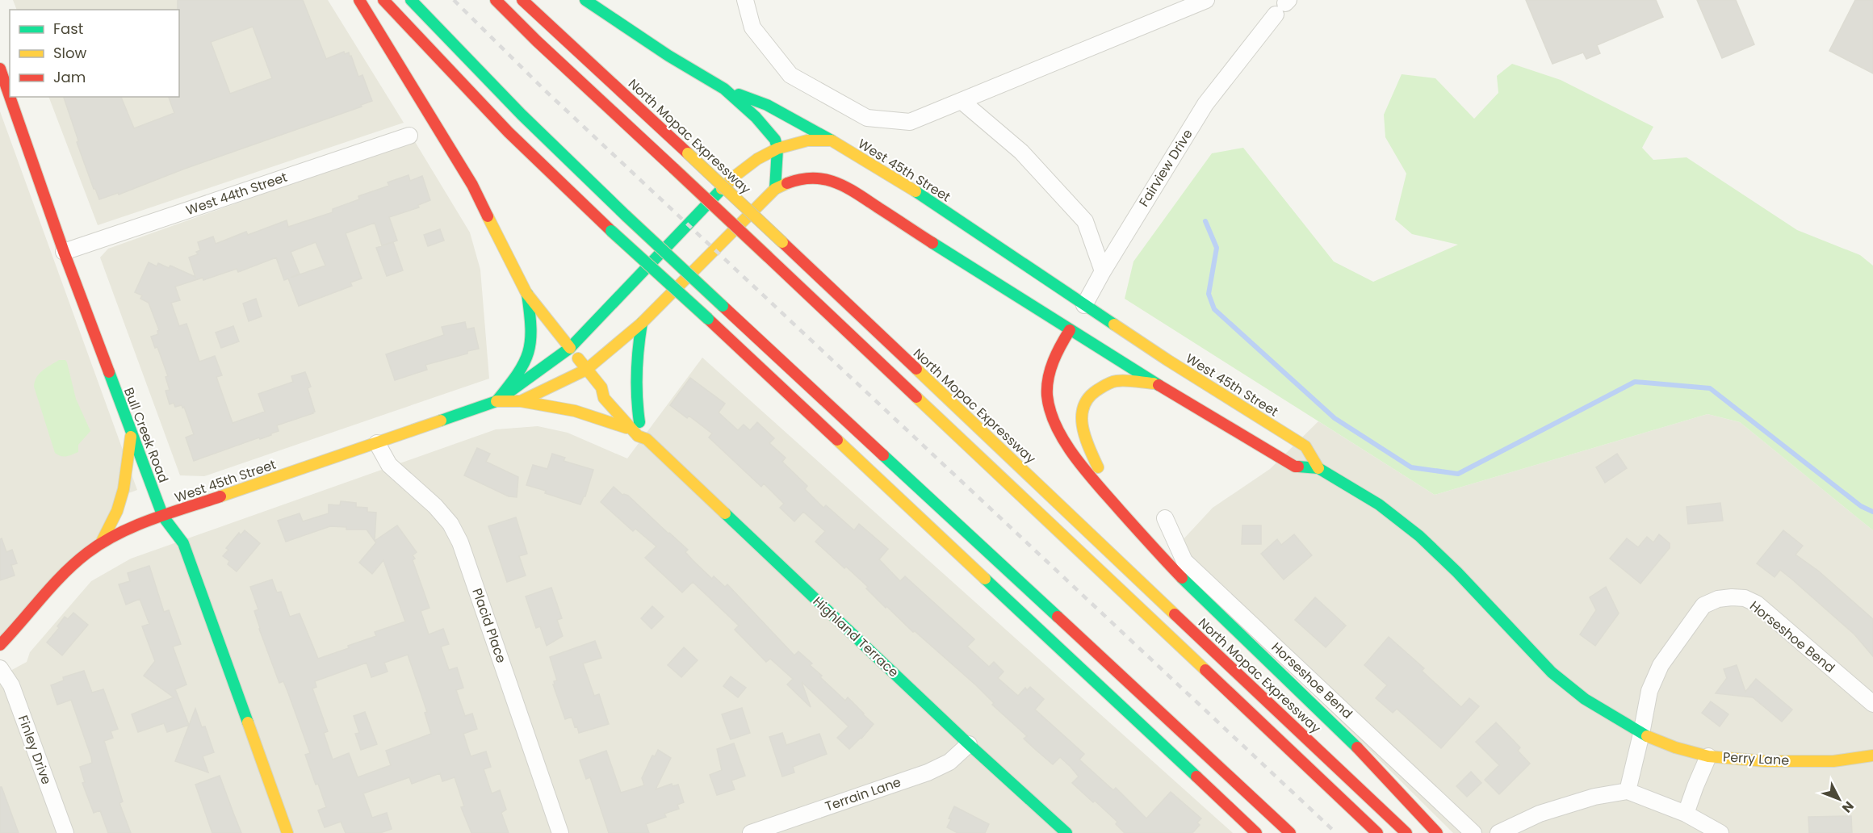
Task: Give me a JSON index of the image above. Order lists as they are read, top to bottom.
{
  "streets": {
    "main road": [
      "North Mopac Expressway",
      "Fairview Drive",
      "West 45th Street",
      "Bull Creek Road",
      "Highland Terrace",
      "Perry Lane"
    ],
    "street": [
      "West 44th Street",
      "Placid Place",
      "Horseshoe Bend",
      "Finley Drive",
      "Terrain Lane"
    ]
  },
  "crossings": [
    ["Fairview Drive", "West 45th Street"],
    ["West 45th Street", "Bull Creek Road"],
    ["West 45th Street", "Placid Place"],
    ["West 45th Street", "Highland Terrace"],
    ["West 45th Street", "Horseshoe Bend"],
    ["West 45th Street", "Perry Lane"],
    ["West 44th Street", "Bull Creek Road"],
    ["Highland Terrace", "Terrain Lane"],
    ["Horseshoe Bend", "Perry Lane"]
  ],
  "legend": ["Fast", "Slow", "Jam"],
  "north": "bottom right"
}
